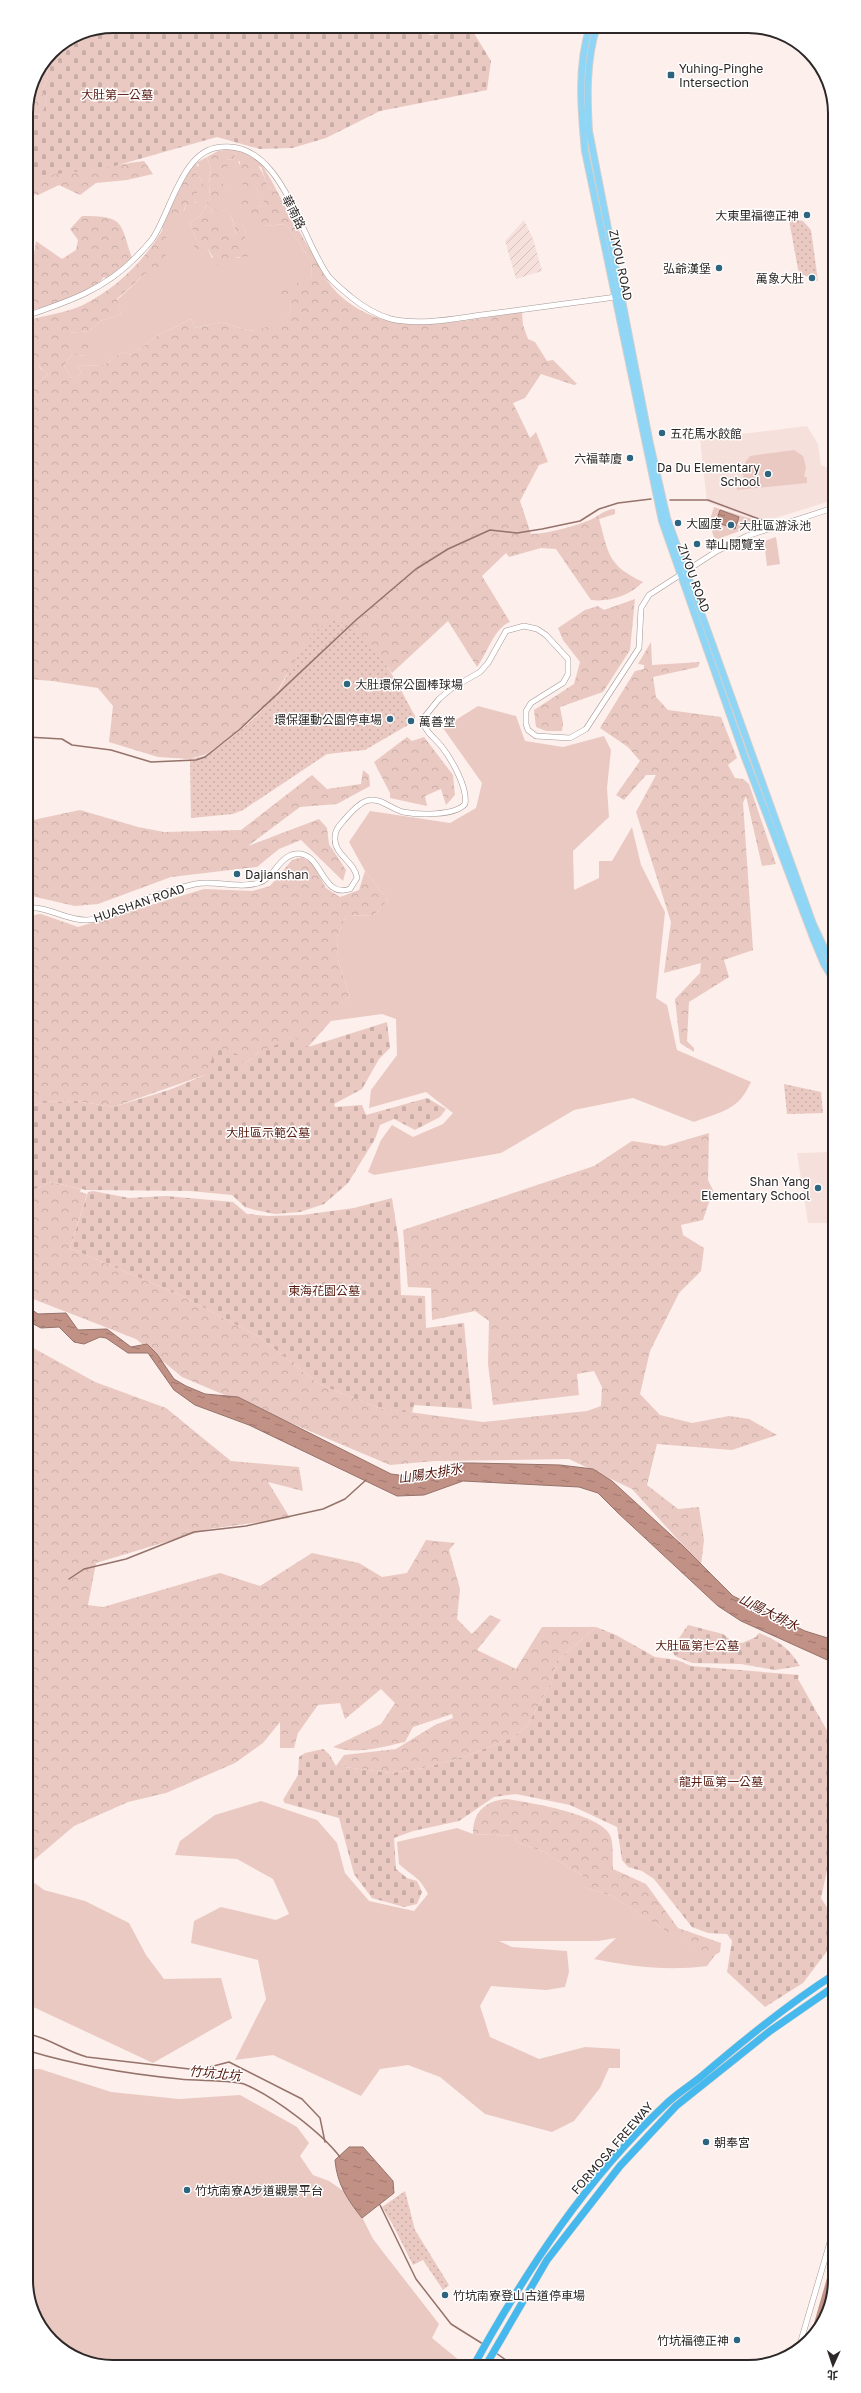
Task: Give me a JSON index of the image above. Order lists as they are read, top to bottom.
{
  "streets": {
    "highway": ["FORMOSA FREEWAY"],
    "main road": ["ZIYOU ROAD"],
    "street": ["華南路", "HUASHAN ROAD"]
  },
  "crossings": [
    ["華南路", "ZIYOU ROAD"],
    ["ZIYOU ROAD", "HUASHAN ROAD"]
  ],
  "water": ["山陽大排水", "竹坑北坑"],
  "parks": [
    "大肚第一公墓",
    "大肚區示範公墓",
    "東海花園公墓",
    "大肚區第七公墓",
    "龍井區第一公墓"
  ],
  "places": {
    "transit": ["Yuhing-Pinghe Intersection"],
    "other": [
      "大東里福德正神",
      "弘爺漢堡",
      "萬象大肚",
      "五花馬水餃館",
      "六福華廈",
      "Da Du Elementary School",
      "大國度",
      "大肚區游泳池",
      "華山閱覽室",
      "大肚環保公園棒球場",
      "環保運動公園停車場",
      "萬善堂",
      "Dajianshan",
      "Shan Yang Elementary School",
      "朝奉宮",
      "竹坑南寮A步道觀景平台",
      "竹坑南寮登山古道停車場",
      "竹坑福德正神"
    ]
  },
  "north": "bottom"
}
